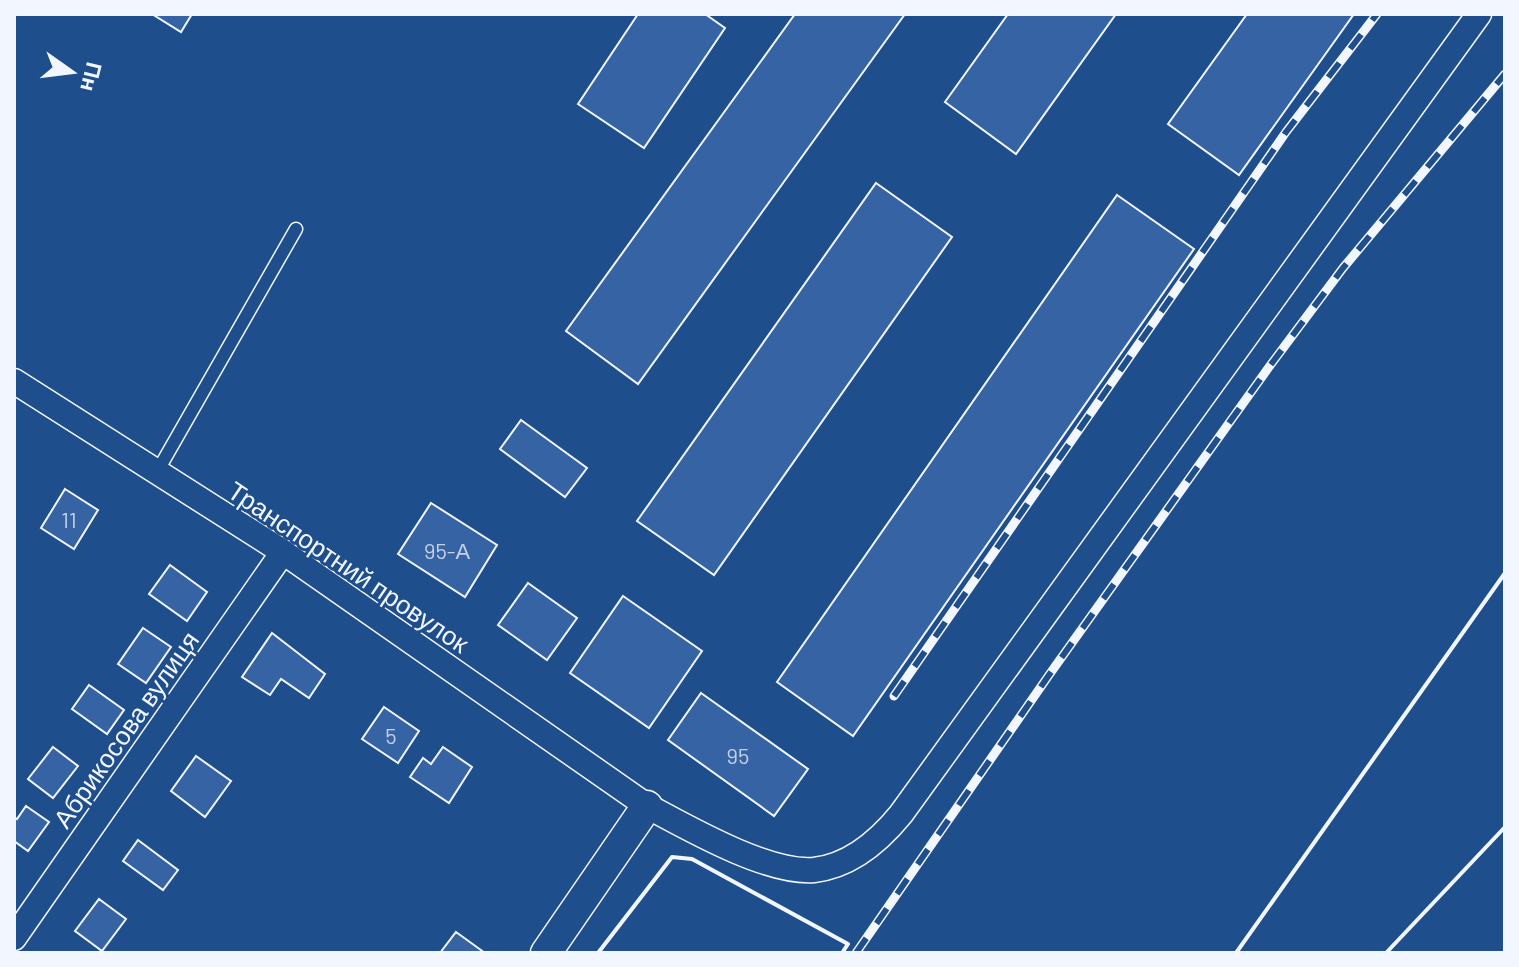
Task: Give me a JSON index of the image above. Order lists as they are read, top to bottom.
{
  "streets": {
    "street": ["Транспортний провулок", "Абрикосова вулиця"]
  },
  "crossings": [
    ["Транспортний провулок", "Абрикосова вулиця"]
  ],
  "house_numbers": [
    "11",
    "95-А",
    "5",
    "95"
  ],
  "north": "right"
}
